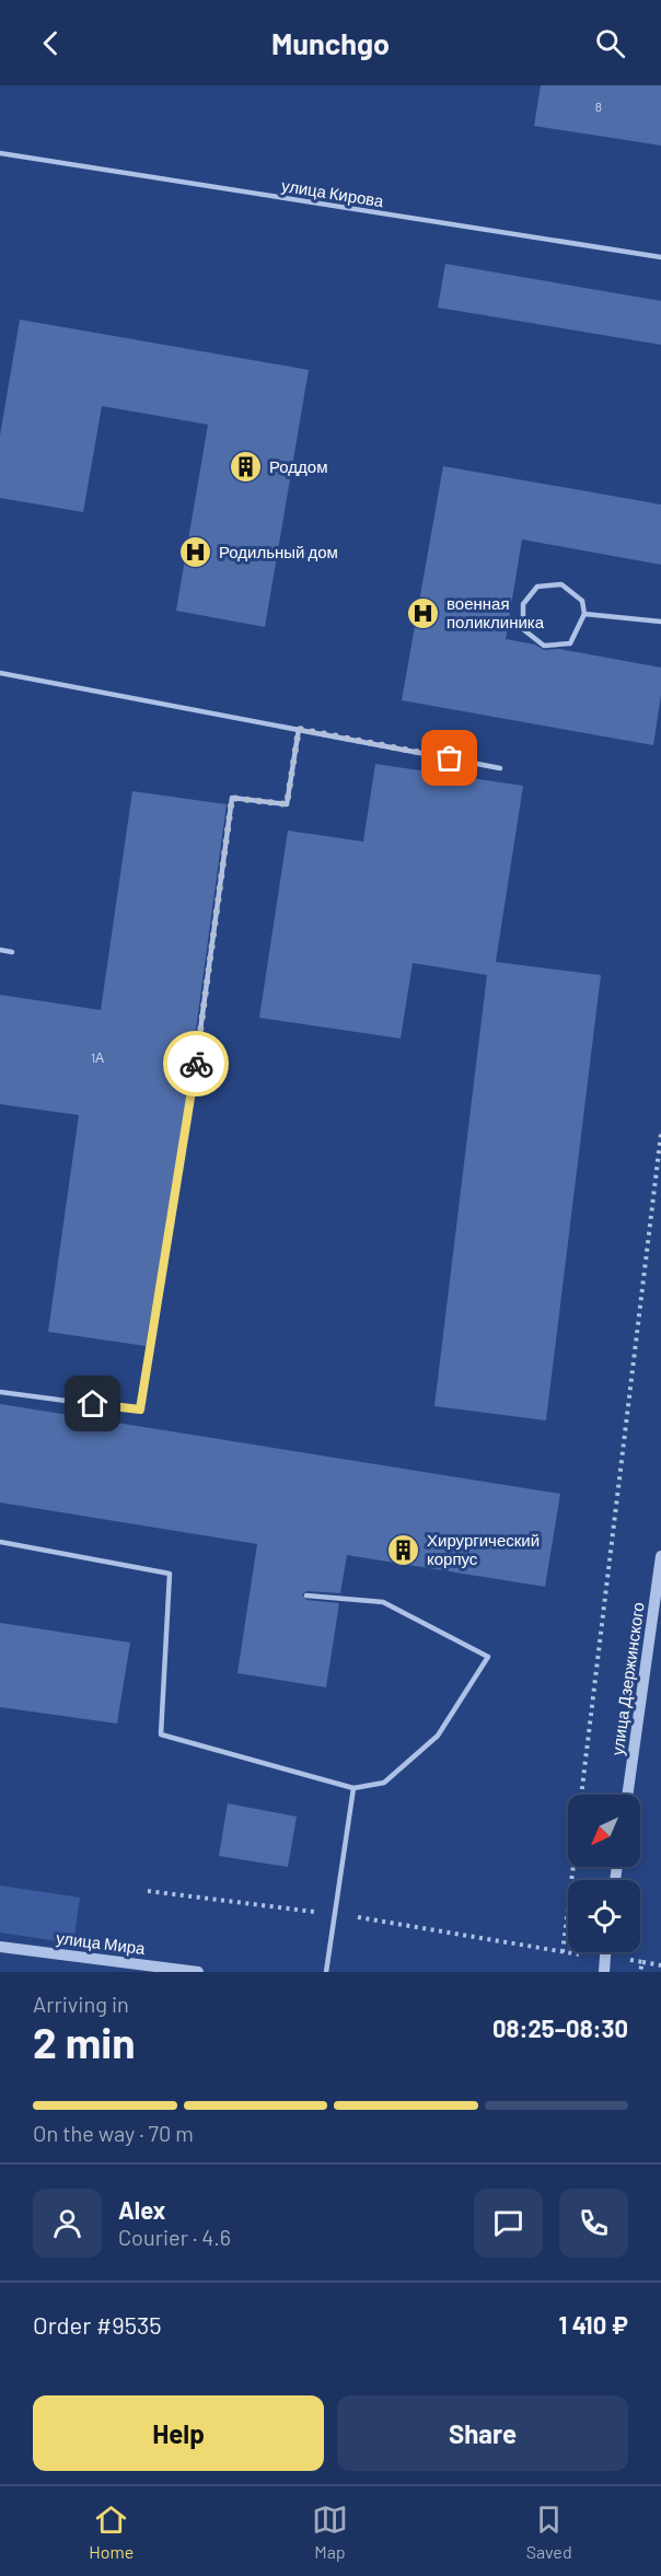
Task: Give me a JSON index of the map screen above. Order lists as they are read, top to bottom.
{
  "streets": {
    "street": ["улица Дзержинского", "улица Мира"],
    "lane": ["улица Кирова"]
  },
  "places": {
    "building": ["Роддом", "Хирургический корпус"],
    "hospital": ["Родильный дом", "военная поликлиника"]
  },
  "house_numbers": ["8", "1А"],
  "north": "bottom left",
  "page": {
    "header": "Munchgo",
    "heading": ["2 min", "Arriving in", "08:25–08:30"],
    "panel": [
      "Alex",
      "Courier · 4.6",
      "Order #9535",
      "1 410 ₽"
    ],
    "bar": "On the way · 70 m",
    "buttons": ["Help", "Share"],
    "tabs": ["Home", "Map", "Saved"]
  }
}
